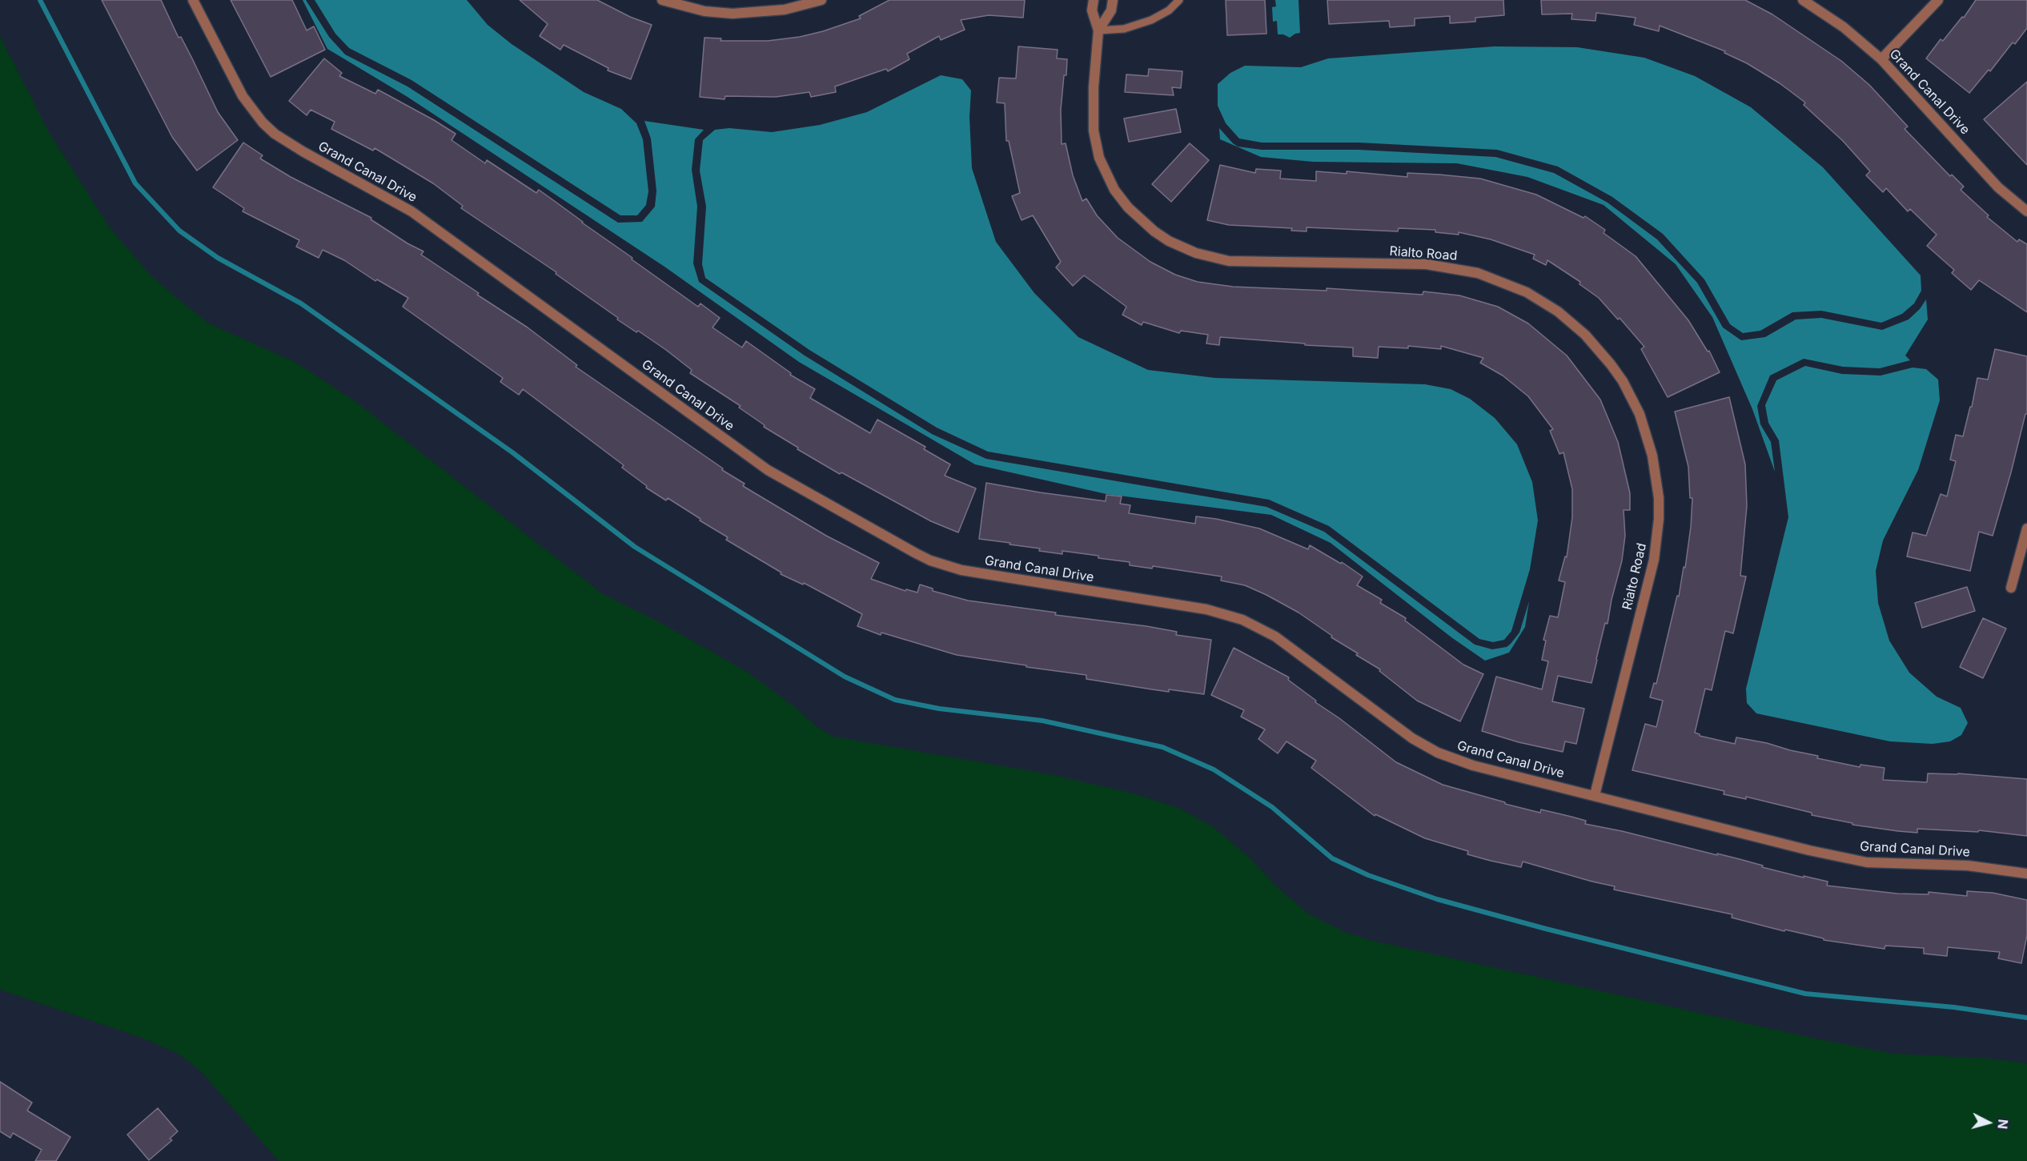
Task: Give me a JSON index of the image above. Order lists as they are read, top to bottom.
{
  "streets": {
    "street": ["Grand Canal Drive", "Rialto Road"]
  },
  "crossings": [
    ["Grand Canal Drive", "Rialto Road"]
  ],
  "north": "right"
}
